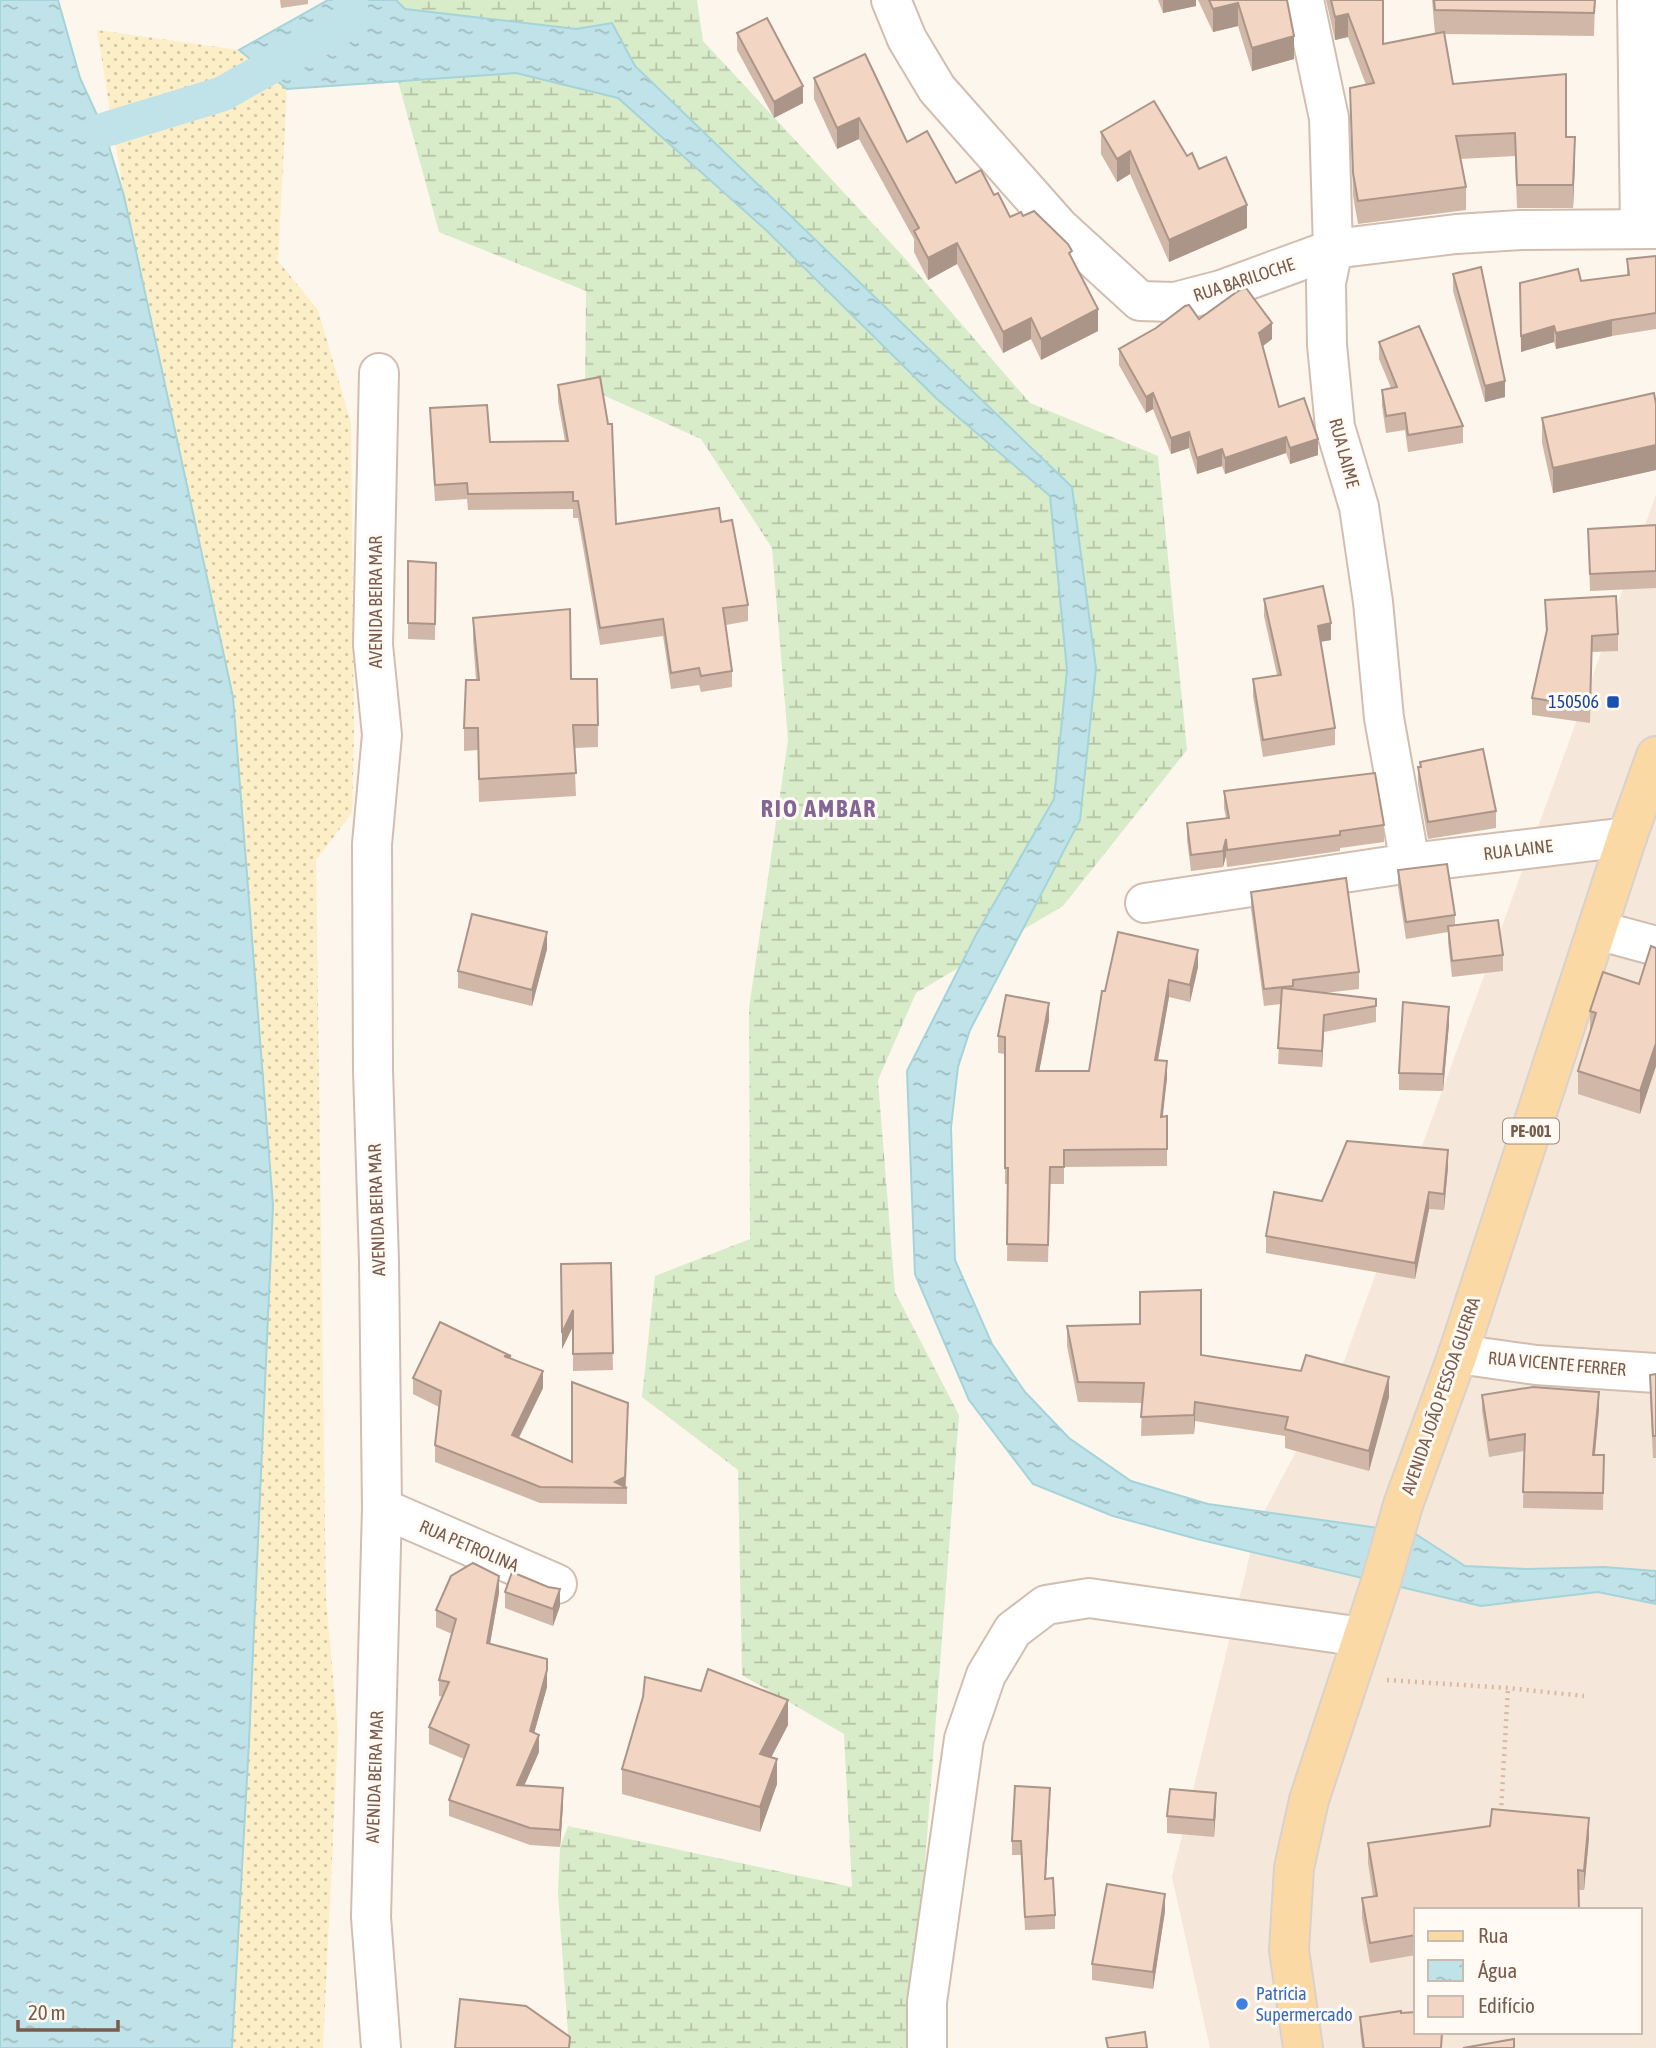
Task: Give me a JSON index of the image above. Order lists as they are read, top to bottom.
{
  "streets": {
    "main road": ["PE-001", "AVENIDA JOÃO PESSOA GUERRA"],
    "street": [
      "RUA BARILOCHE",
      "RUA LAIME",
      "AVENIDA BEIRA MAR",
      "RUA LAINE",
      "RUA VICENTE FERRER",
      "RUA PETROLINA"
    ]
  },
  "crossings": [
    ["RUA BARILOCHE", "RUA LAIME"],
    ["RUA LAIME", "RUA LAINE"],
    ["AVENIDA BEIRA MAR", "RUA PETROLINA"],
    ["RUA LAINE", "AVENIDA JOÃO PESSOA GUERRA"],
    ["RUA VICENTE FERRER", "AVENIDA JOÃO PESSOA GUERRA"]
  ],
  "districts": ["RIO AMBAR"],
  "places": {
    "transit": ["150506"],
    "other": ["Patrícia Supermercado"]
  },
  "legend": ["Rua", "Água", "Edifício"],
  "scale_bar": "20 m"
}
